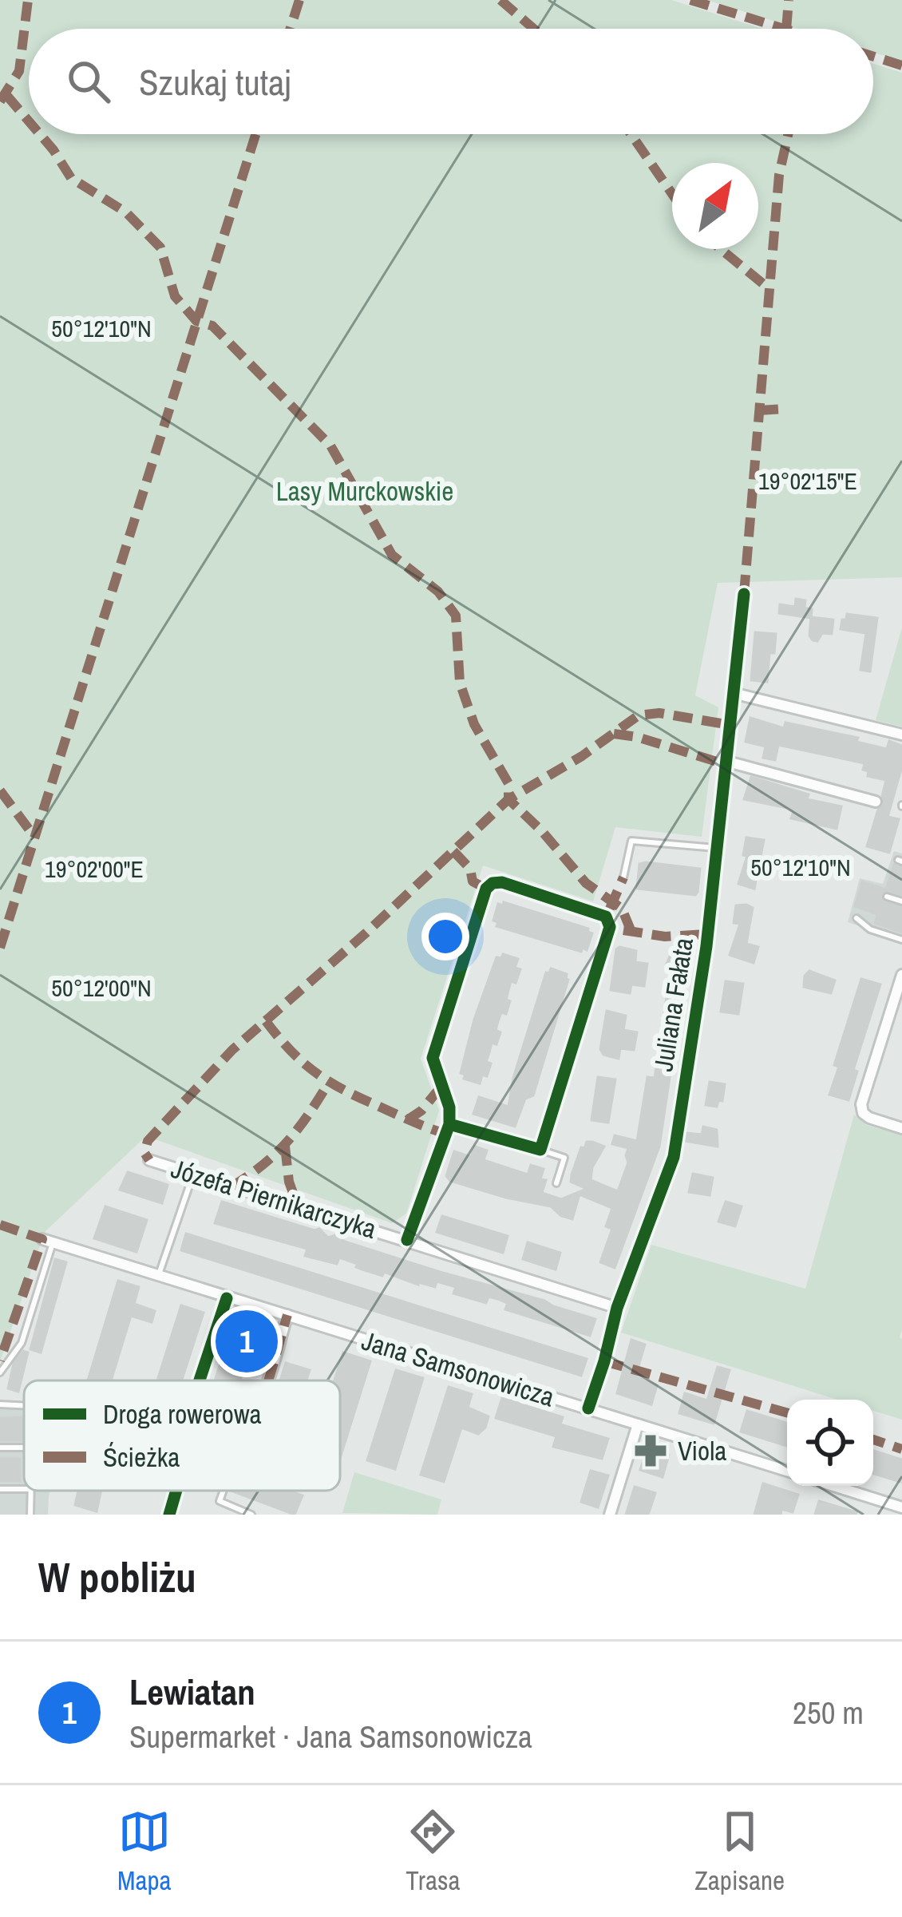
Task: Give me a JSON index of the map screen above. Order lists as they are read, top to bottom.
{
  "streets": {
    "street": ["Juliana Fałata", "Józefa Piernikarczyka", "Jana Samsonowicza"]
  },
  "crossings": [
    ["Juliana Fałata", "Józefa Piernikarczyka"],
    ["Juliana Fałata", "Jana Samsonowicza"]
  ],
  "parks": ["Lasy Murckowskie"],
  "places": {
    "pharmacy": ["Viola"]
  },
  "legend": ["Droga rowerowa", "Ścieżka"],
  "north": "top right",
  "page": {
    "search": "Szukaj tutaj",
    "pins": "1",
    "heading": "W pobliżu",
    "list": [
      {
        "mark": "1",
        "name": "Lewiatan",
        "note": "Supermarket · Jana Samsonowicza",
        "value": "250 m"
      }
    ],
    "nav": ["Mapa", "Trasa", "Zapisane"]
  },
  "coordinates": [
    "50°12'10\"N",
    "19°02'15\"E",
    "19°02'00\"E",
    "50°12'00\"N"
  ]
}
